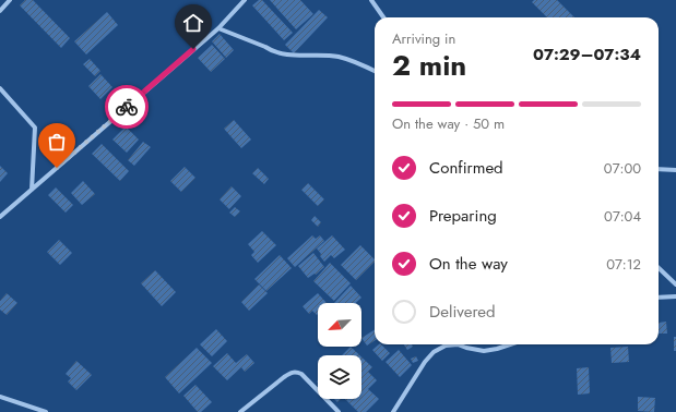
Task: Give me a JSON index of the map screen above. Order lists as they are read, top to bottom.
{
  "north": "bottom left",
  "page": {
    "heading": ["2 min", "Arriving in", "07:29–07:34"],
    "bar": "On the way · 50 m",
    "list": [
      ["Confirmed", "07:00"],
      ["Preparing", "07:04"],
      ["On the way", "07:12"],
      "Delivered"
    ]
  }
}
